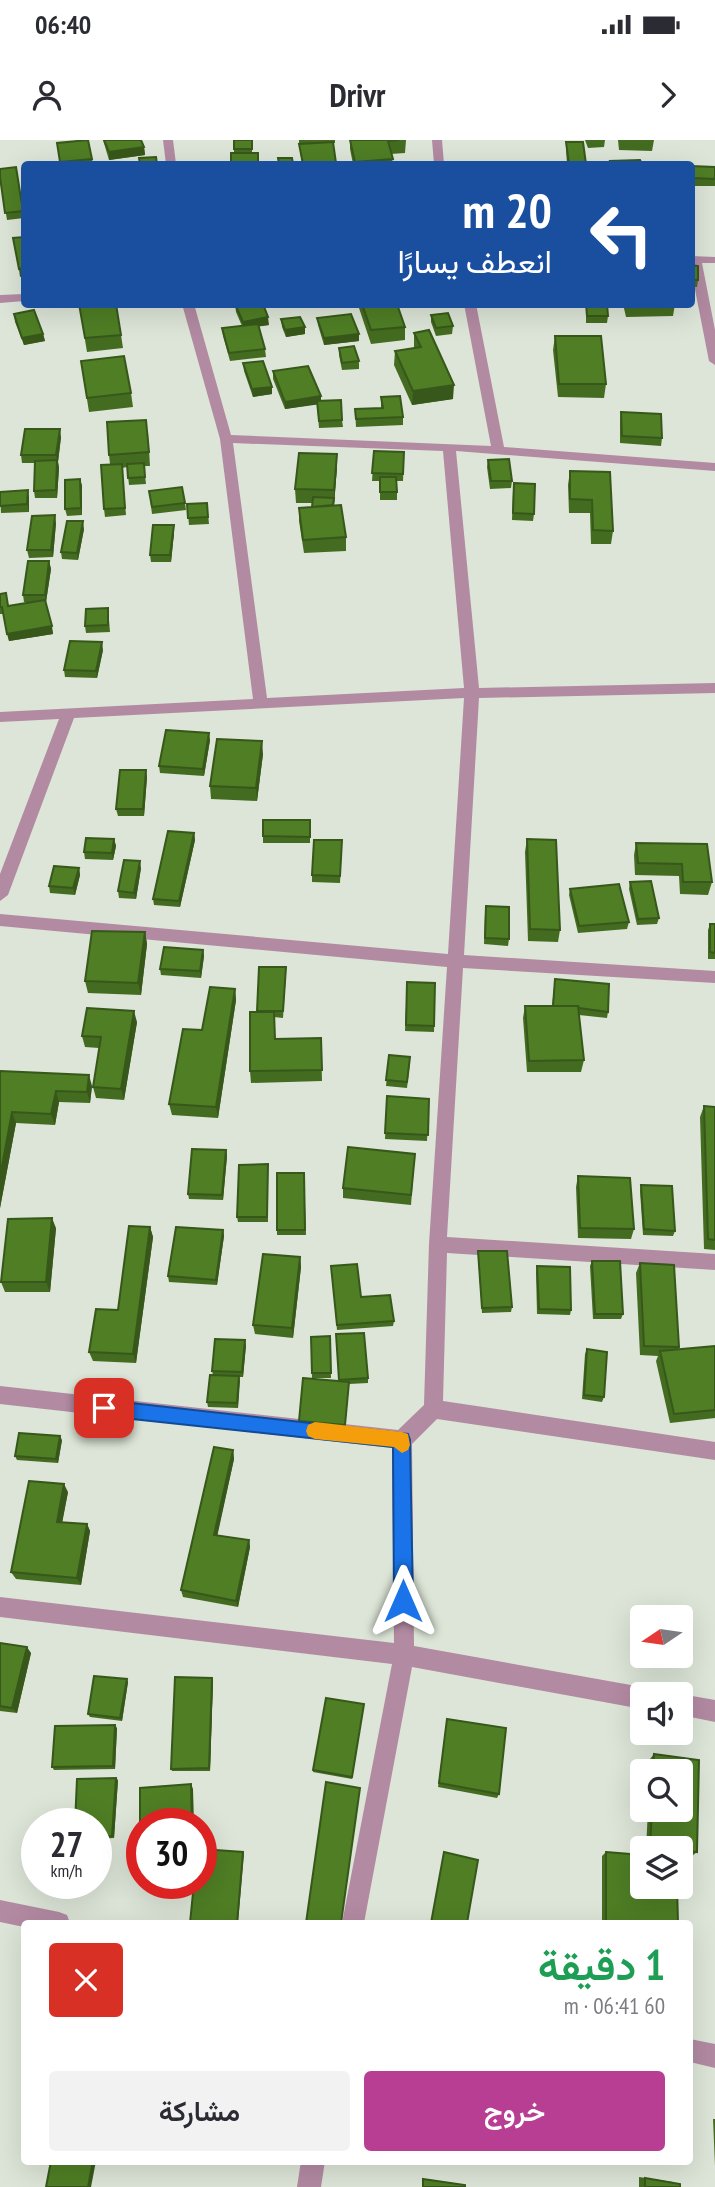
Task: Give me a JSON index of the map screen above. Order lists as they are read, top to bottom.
{
  "north": "left",
  "page": {
    "status": "06:40",
    "header": "Drivr",
    "turn": ["20 m", "انعطف يسارًا"],
    "speed": "27 km/h",
    "limit": "30",
    "heading": ["1 دقيقة", "60 m · 06:41"],
    "buttons": ["خروج", "مشاركة"]
  }
}
